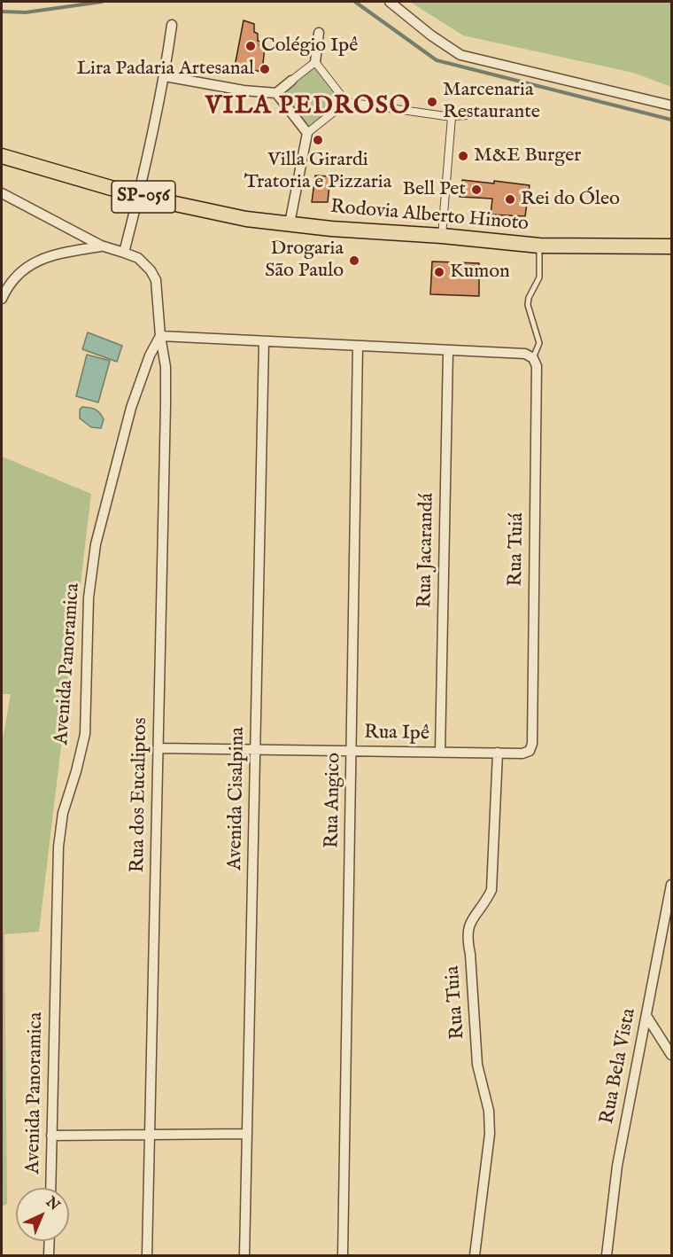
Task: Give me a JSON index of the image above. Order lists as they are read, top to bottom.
{
  "streets": {
    "main road": ["SP-056", "Rodovia Alberto Hinoto"],
    "street": [
      "Rua Tuiá",
      "Rua Jacarandá",
      "Avenida Panoramica",
      "Rua Ipê",
      "Rua dos Eucaliptos",
      "Avenida Cisalpina",
      "Rua Angico",
      "Rua Tuia",
      "Rua Bela Vista"
    ]
  },
  "crossings": [
    ["Rua Tuiá", "Rua Ipê"],
    ["Rua Jacarandá", "Rua Ipê"],
    ["Avenida Panoramica", "Rua dos Eucaliptos"],
    ["Rua Ipê", "Rua dos Eucaliptos"],
    ["Rua Ipê", "Avenida Cisalpina"],
    ["Rua Ipê", "Rua Angico"],
    ["Rua Ipê", "Rua Tuia"]
  ],
  "districts": ["VILA PEDROSO"],
  "places": [
    "Colégio Ipê",
    "Lira Padaria Artesanal",
    "Marcenaria Restaurante",
    "Villa Girardi Tratoria e Pizzaria",
    "M&E Burger",
    "Bell Pet",
    "Rei do Óleo",
    "Drogaria São Paulo",
    "Kumon"
  ],
  "north": "top right"
}
